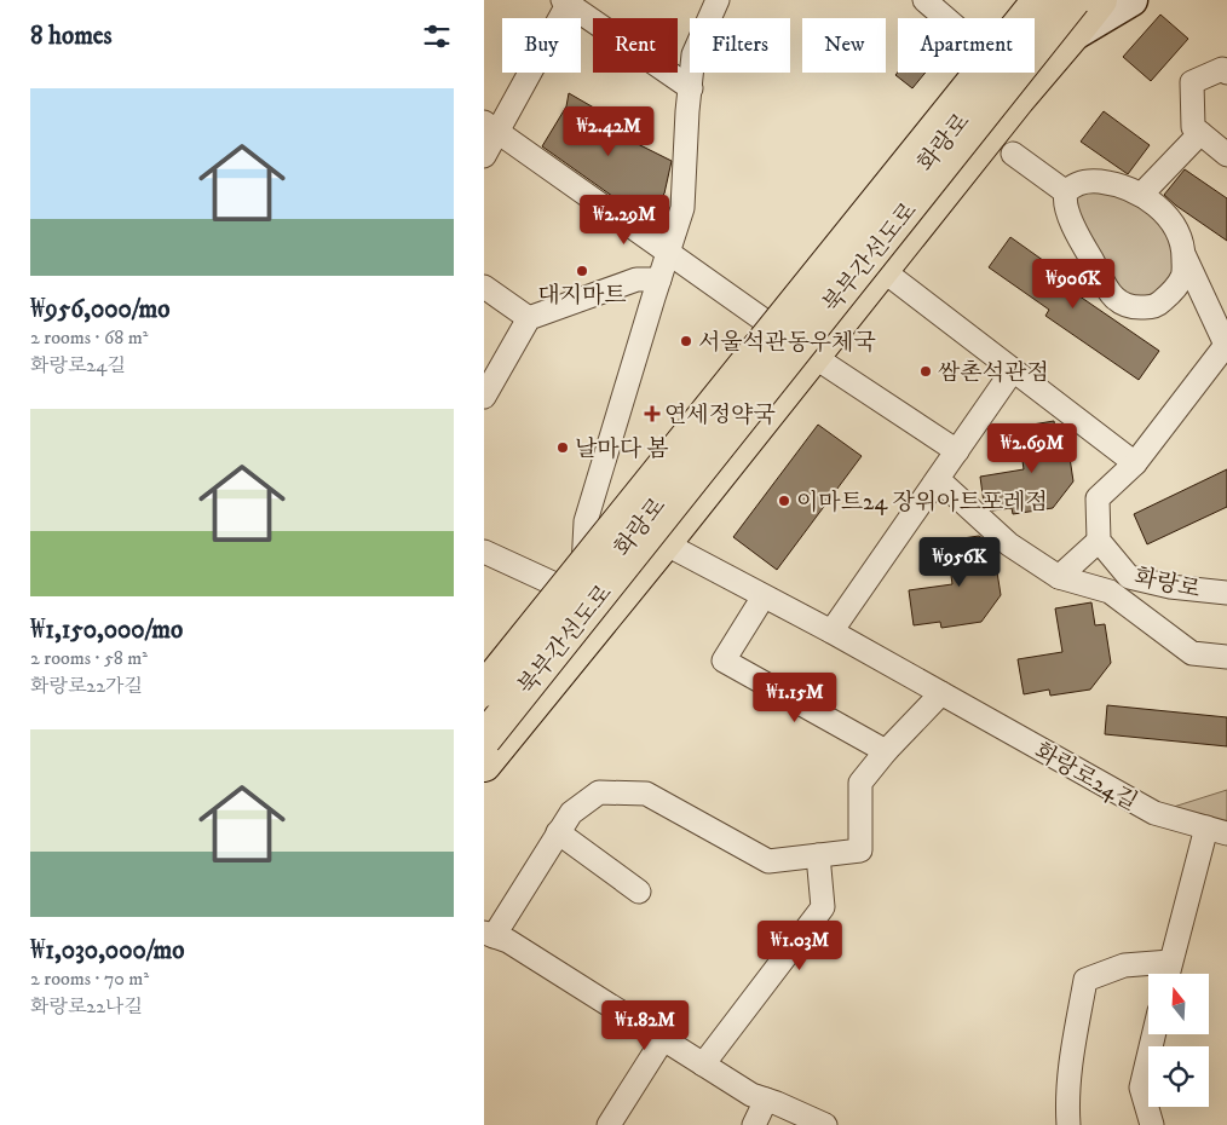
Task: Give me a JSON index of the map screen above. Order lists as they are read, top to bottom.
{
  "streets": {
    "main road": ["화랑로", "북부간선도로"],
    "street": ["화랑로24길"]
  },
  "crossings": [
    ["화랑로", "화랑로24길"]
  ],
  "places": {
    "other": [
      "대지마트",
      "서울석관동우체국",
      "쌈촌석관점",
      "날마다 봄",
      "이마트24 장위아트포레점"
    ],
    "health": ["연세정약국"]
  },
  "north": "top",
  "page": {
    "heading": "8 homes",
    "chip": [
      "Buy",
      "Rent",
      "Filters",
      "New",
      "Apartment"
    ],
    "list": [
      {
        "name": "₩956,000/mo",
        "note": "2 rooms · 68 m² · 화랑로24길"
      },
      {
        "name": "₩1,150,000/mo",
        "note": "2 rooms · 58 m² · 화랑로22가길"
      },
      {
        "name": "₩1,030,000/mo",
        "note": "2 rooms · 70 m² · 화랑로22나길"
      }
    ],
    "price": [
      "₩2.42M",
      "₩2.29M",
      "₩906K",
      "₩2.69M",
      "₩956K",
      "₩1.15M",
      "₩1.03M",
      "₩1.82M"
    ]
  }
}
